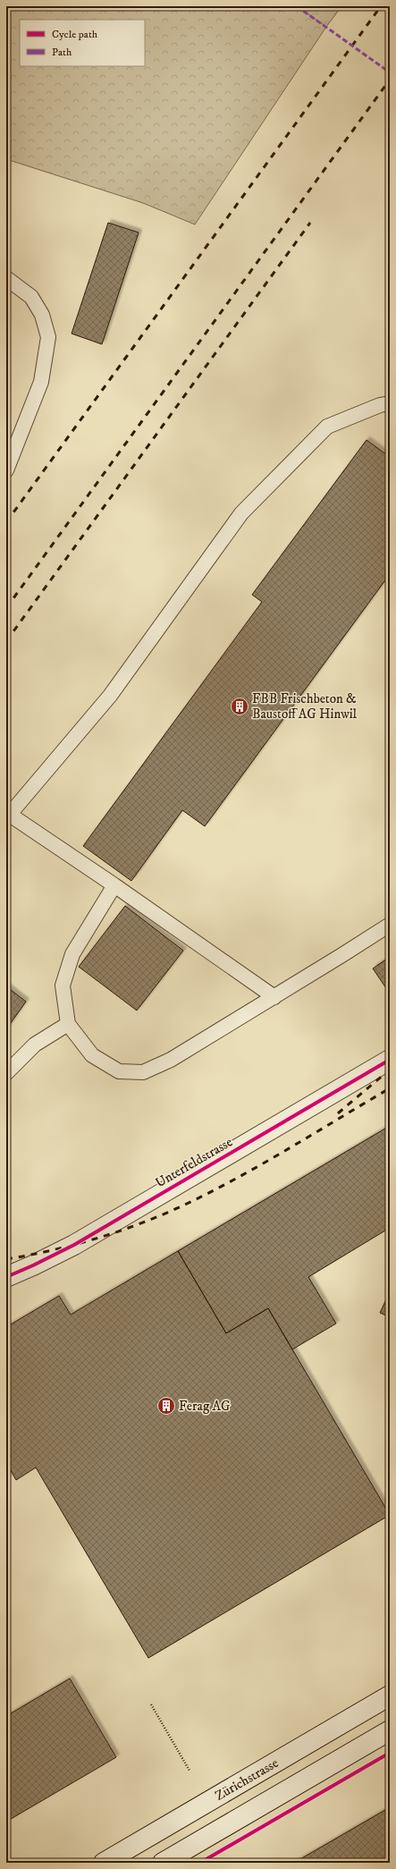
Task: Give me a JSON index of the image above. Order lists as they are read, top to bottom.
{
  "streets": {
    "main road": ["Unterfeldstrasse", "Zürichstrasse"]
  },
  "places": {
    "building": ["FBB Frischbeton & Baustoff AG Hinwil", "Ferag AG"]
  },
  "legend": ["Cycle path", "Path"]
}
